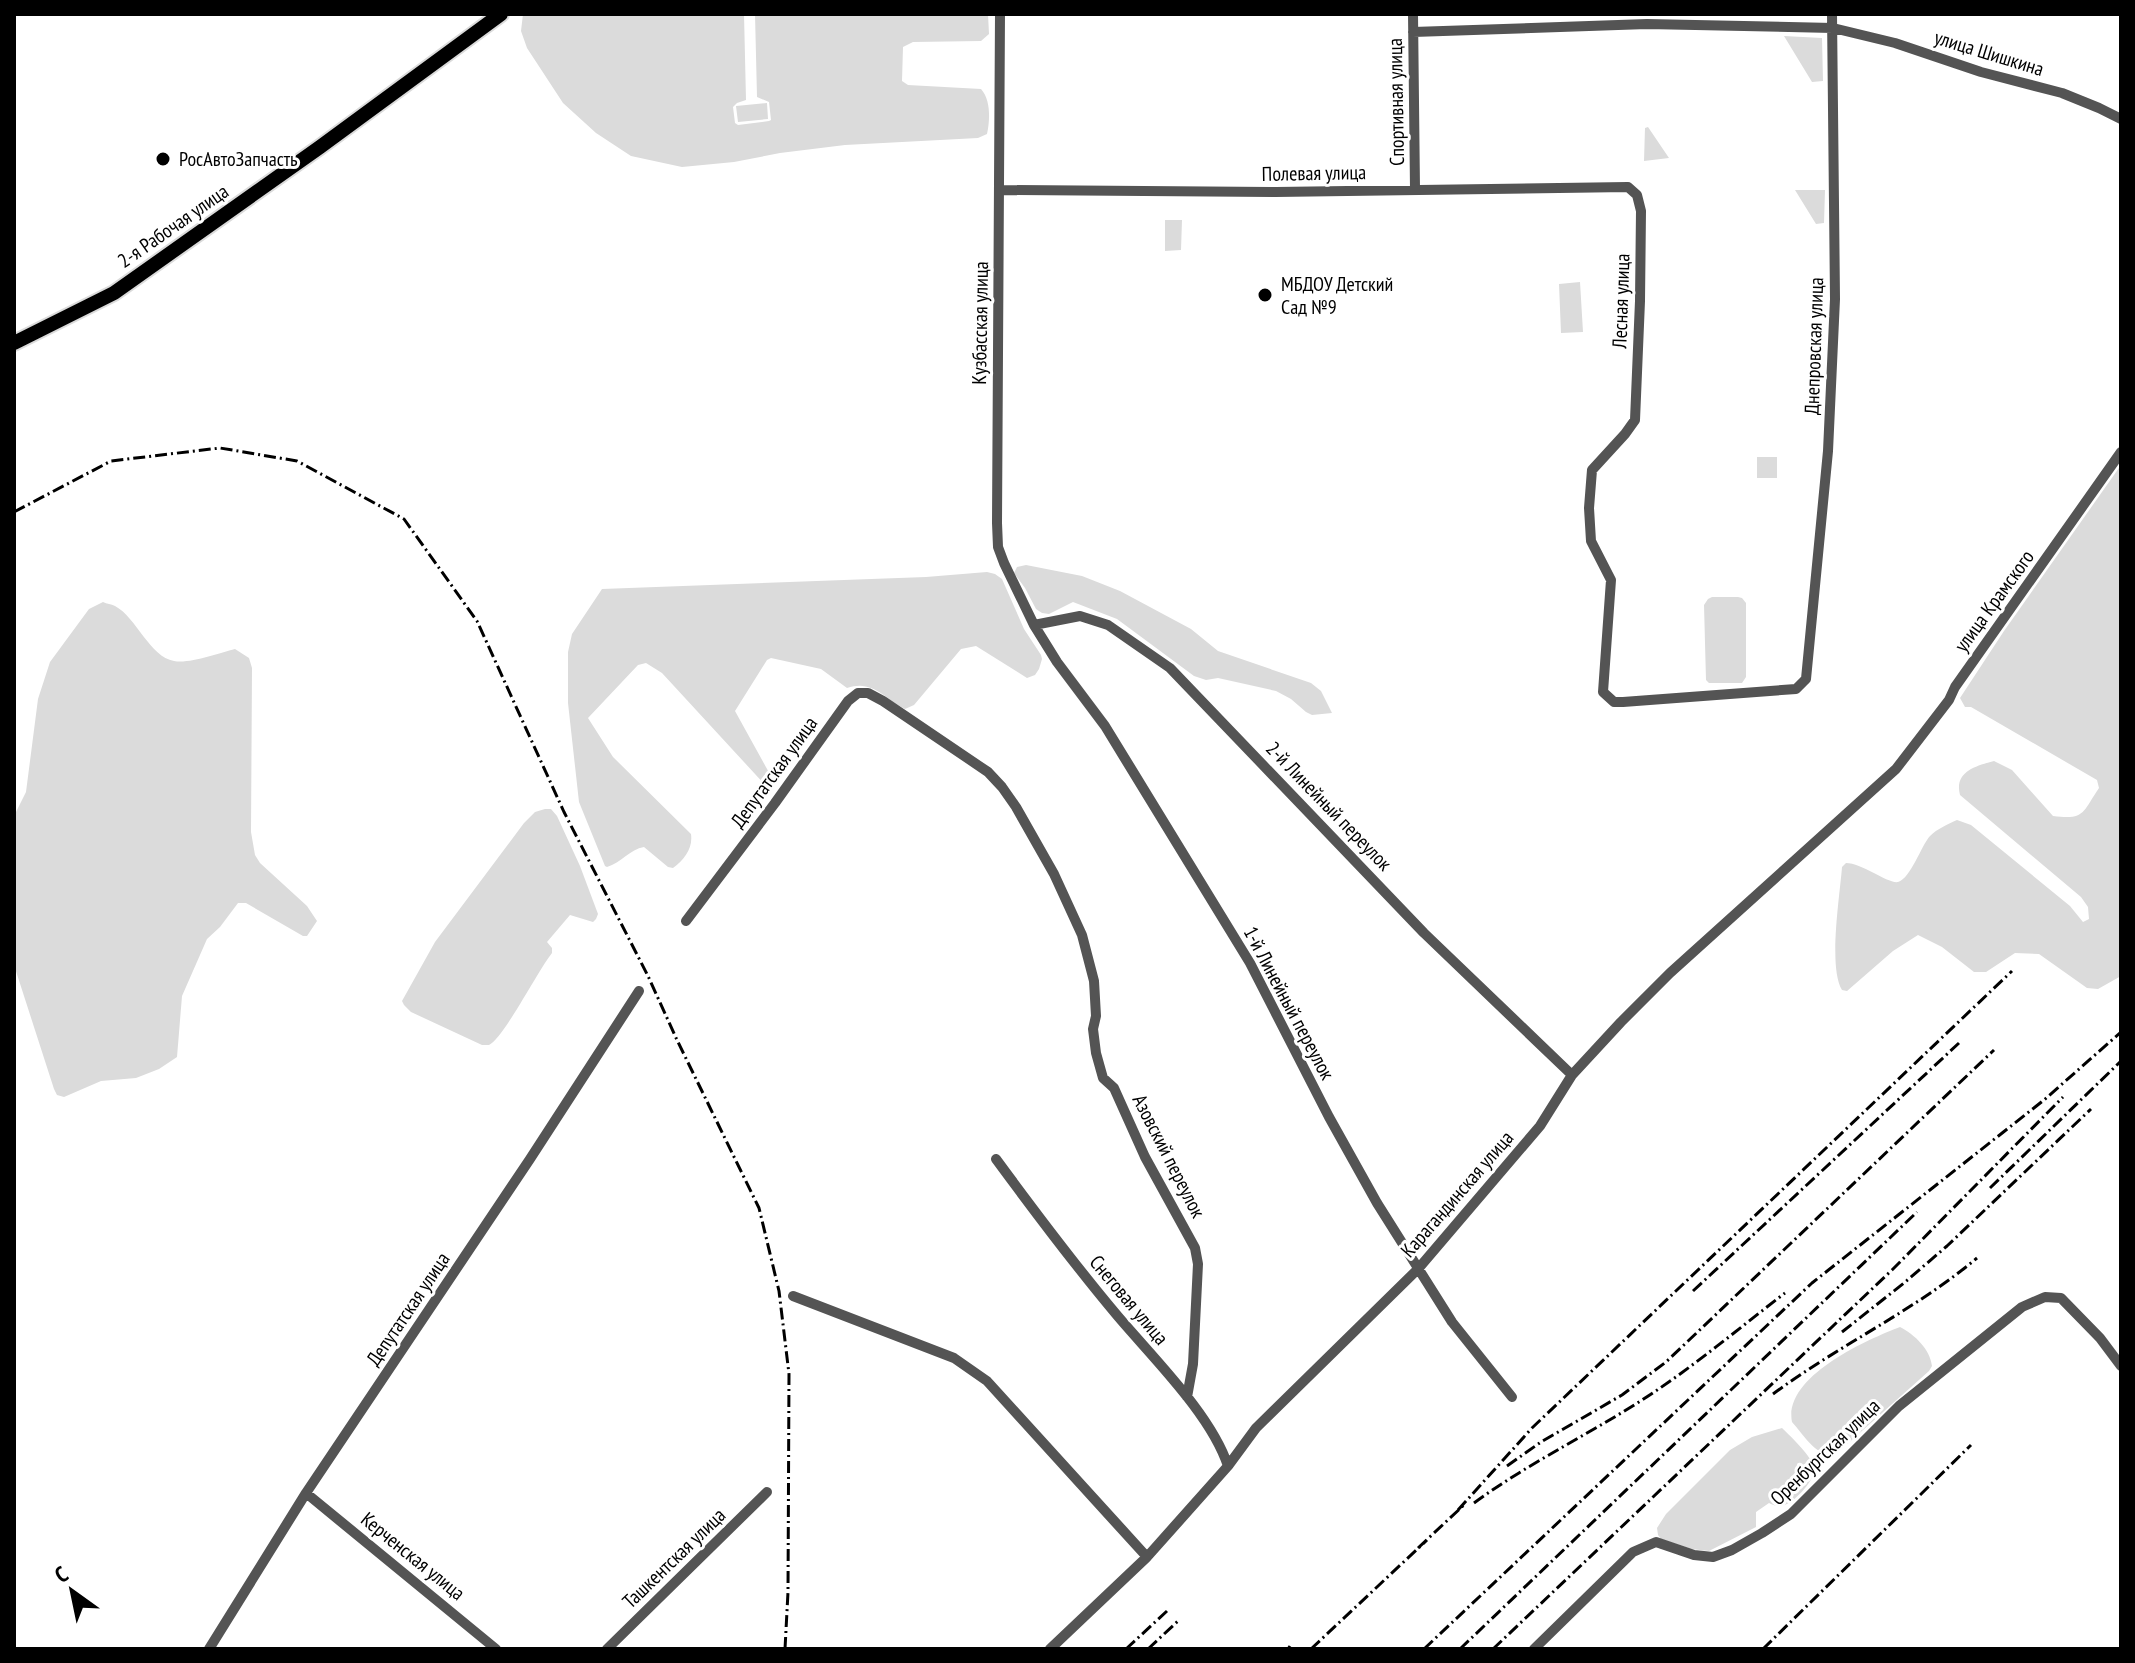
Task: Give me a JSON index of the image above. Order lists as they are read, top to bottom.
{
  "streets": {
    "main road": ["2-я Рабочая улица"],
    "street": [
      "улица Шишкина",
      "Спортивная улица",
      "Полевая улица",
      "Лесная улица",
      "Кузбасская улица",
      "Днепровская улица",
      "улица Крамского",
      "Депутатская улица",
      "2-й Линейный переулок",
      "1-й Линейный переулок",
      "Азовский переулок",
      "Карагандинская улица",
      "Снеговая улица",
      "Оренбургская улица",
      "Керченская улица",
      "Ташкентская улица"
    ]
  },
  "crossings": [
    ["улица Шишкина", "Спортивная улица"],
    ["улица Шишкина", "Днепровская улица"],
    ["Спортивная улица", "Полевая улица"],
    ["Полевая улица", "Лесная улица"],
    ["Полевая улица", "Кузбасская улица"],
    ["Лесная улица", "Днепровская улица"],
    ["Кузбасская улица", "2-й Линейный переулок"],
    ["Кузбасская улица", "1-й Линейный переулок"],
    ["улица Крамского", "Карагандинская улица"],
    ["Депутатская улица", "Азовский переулок"],
    ["Депутатская улица", "Керченская улица"],
    ["2-й Линейный переулок", "1-й Линейный переулок"],
    ["2-й Линейный переулок", "Карагандинская улица"],
    ["1-й Линейный переулок", "Карагандинская улица"],
    ["Азовский переулок", "Снеговая улица"],
    ["Карагандинская улица", "Снеговая улица"]
  ],
  "places": ["РосАвтоЗапчасть", "МБДОУ Детский Сад №9"],
  "north": "top left"
}
